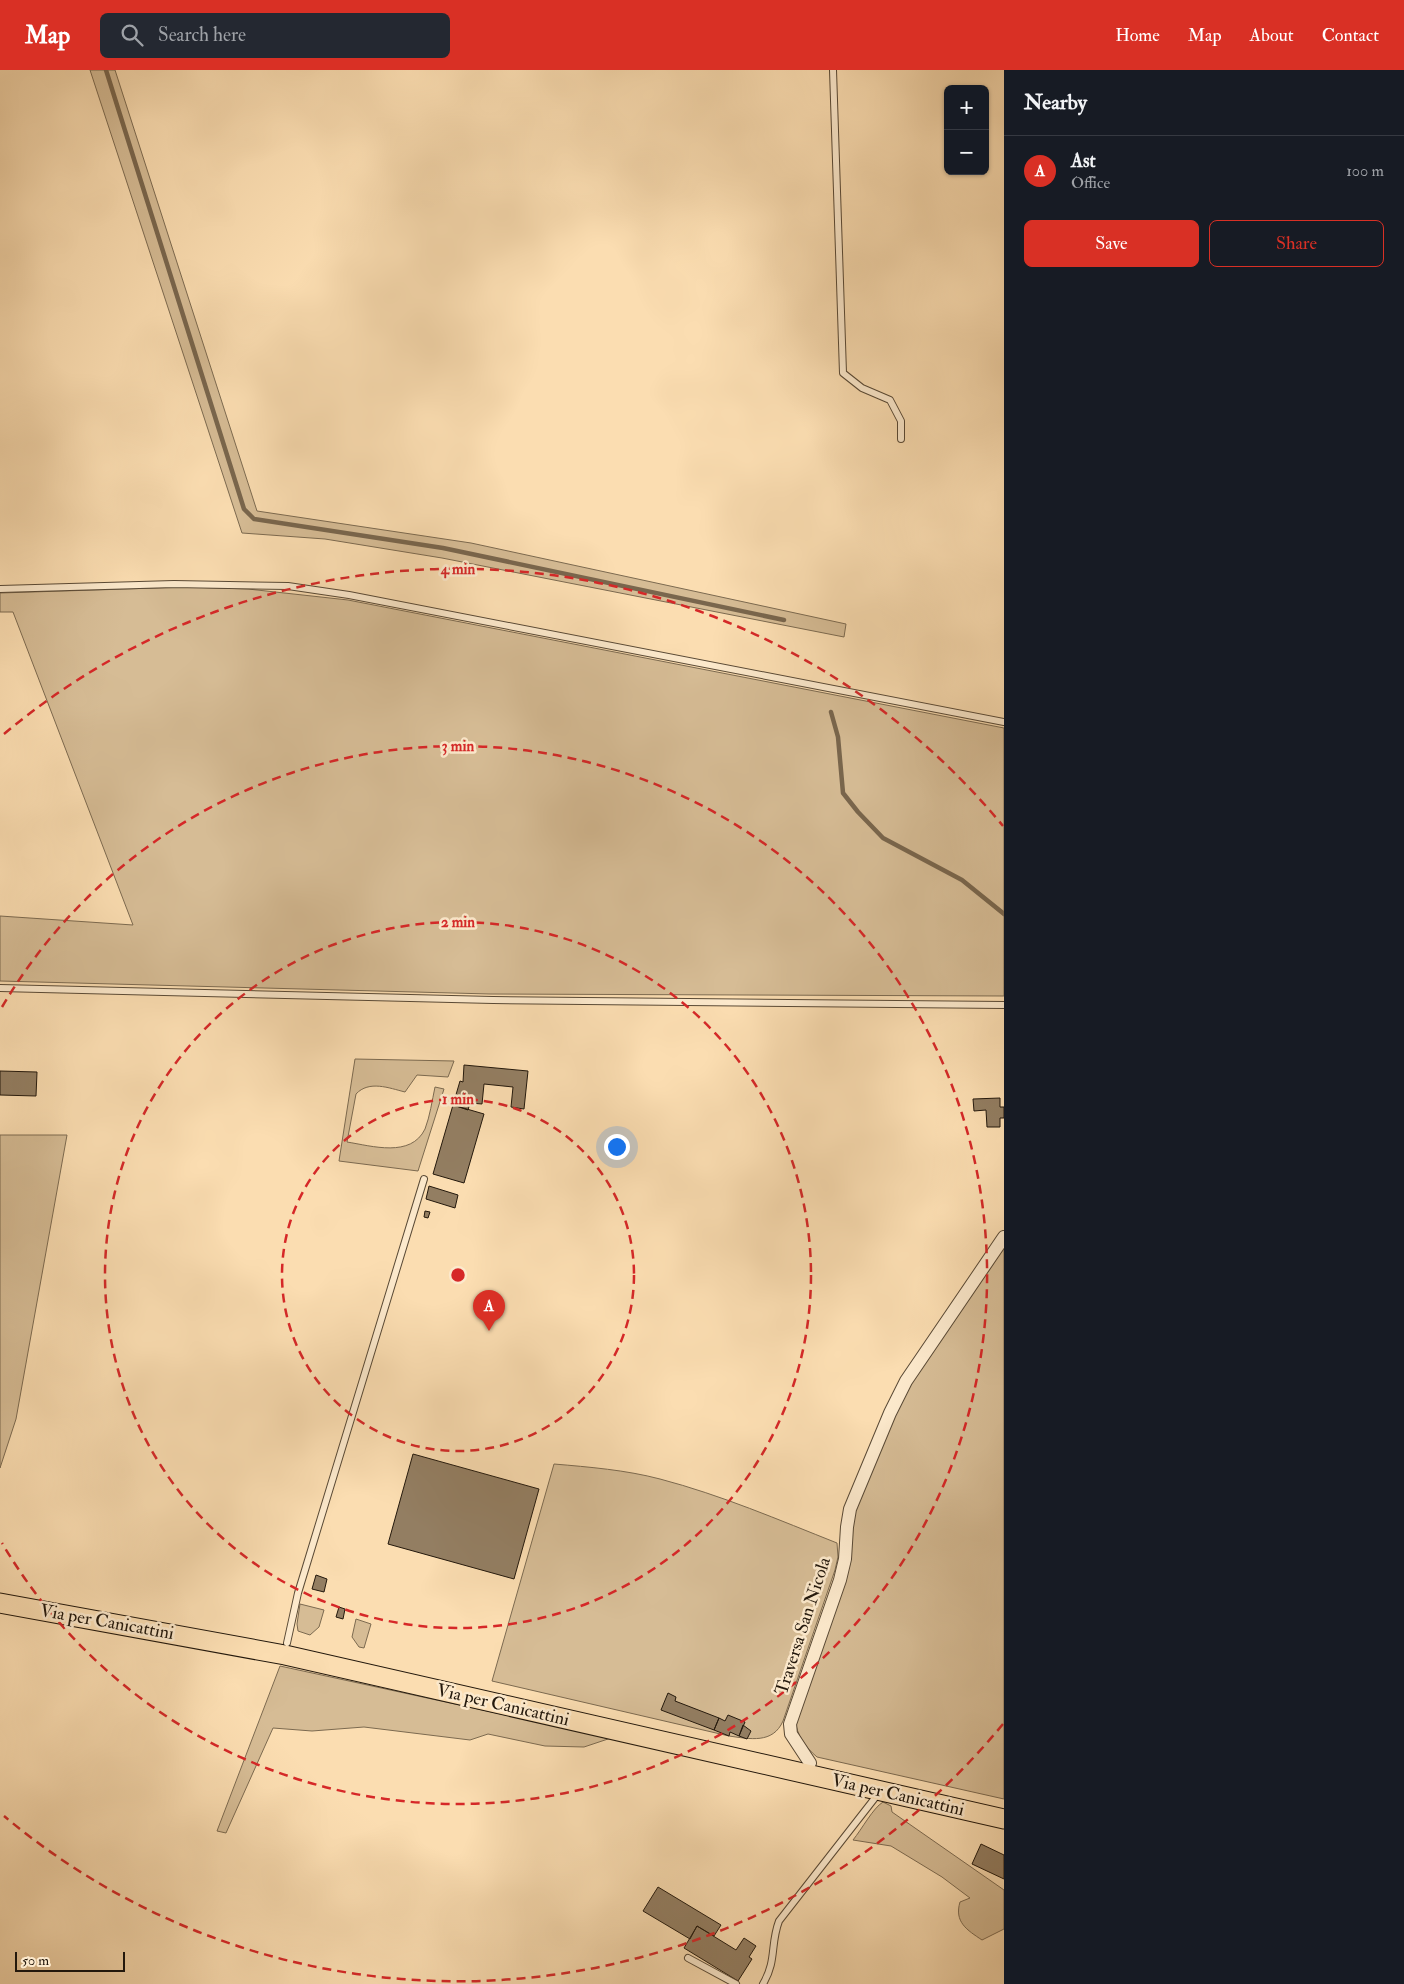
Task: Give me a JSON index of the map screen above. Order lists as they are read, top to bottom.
{
  "streets": {
    "main road": ["Via per Canicattini"],
    "street": ["Traversa San Nicola"]
  },
  "crossings": [
    ["Via per Canicattini", "Traversa San Nicola"]
  ],
  "scale_bar": "50 m",
  "page": {
    "header": "Map",
    "search": "Search here",
    "nav": [
      "Home",
      "Map",
      "About",
      "Contact"
    ],
    "heading": "Nearby",
    "map_buttons": ["+", "−"],
    "list": [
      {
        "mark": "A",
        "name": "Ast",
        "note": "Office",
        "value": "100 m"
      }
    ],
    "buttons": ["Save", "Share"],
    "pins": "A",
    "scale": "50 m"
  },
  "rings": [
    "4 min",
    "3 min",
    "2 min",
    "1 min"
  ]
}
